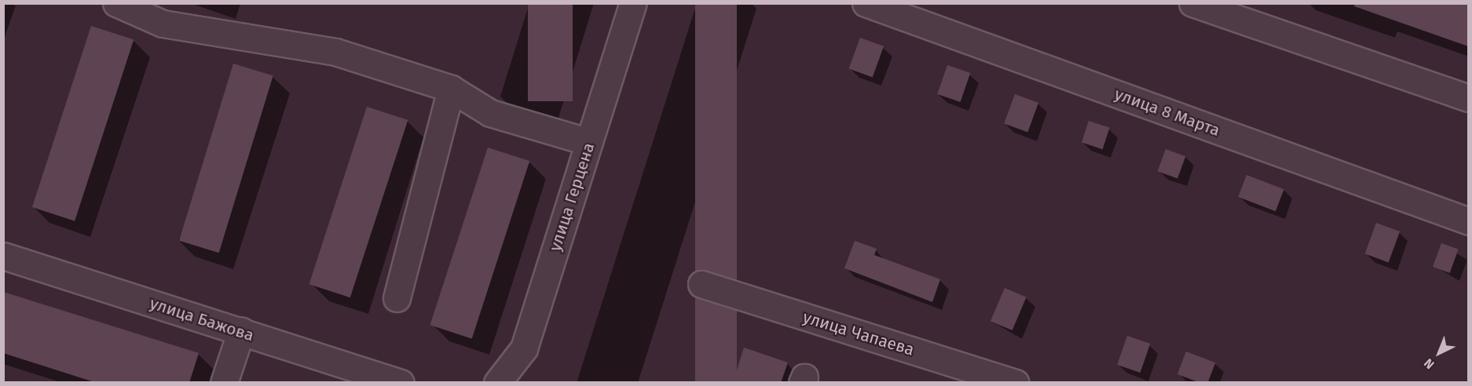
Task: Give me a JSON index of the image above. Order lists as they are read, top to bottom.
{
  "streets": {
    "street": [
      "улица 8 Марта",
      "улица Герцена",
      "улица Бажова",
      "улица Чапаева"
    ]
  },
  "north": "bottom left"
}
